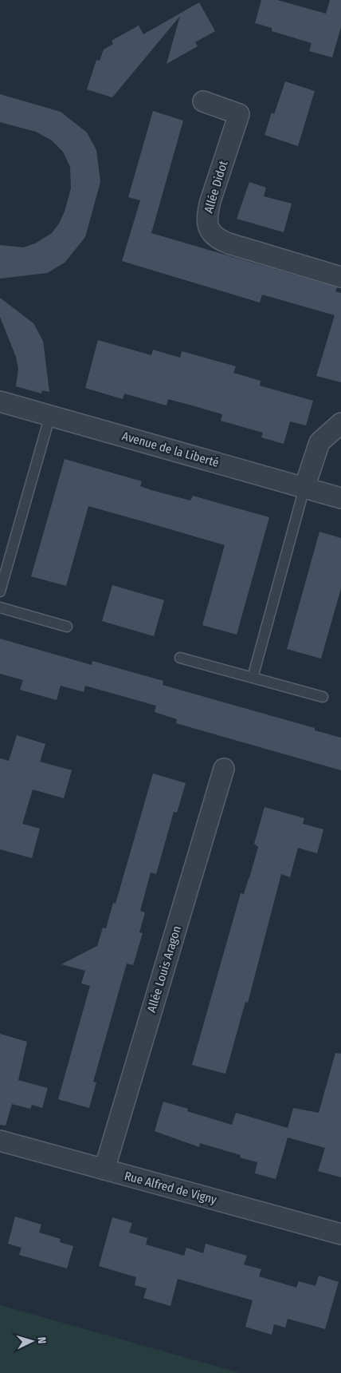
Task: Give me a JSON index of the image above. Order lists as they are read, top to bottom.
{
  "streets": {
    "street": [
      "Allée Didot",
      "Avenue de la Liberté",
      "Allée Louis Aragon",
      "Rue Alfred de Vigny"
    ]
  },
  "crossings": [
    ["Allée Louis Aragon", "Rue Alfred de Vigny"]
  ],
  "north": "right"
}
